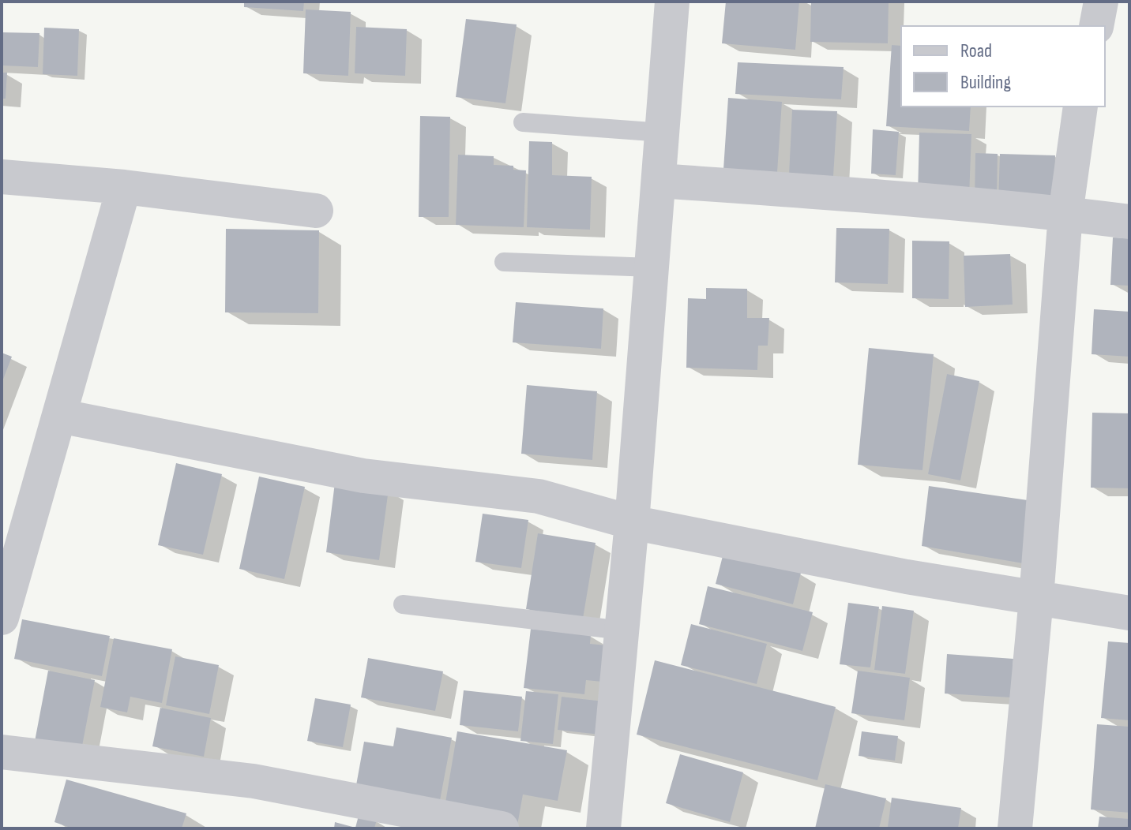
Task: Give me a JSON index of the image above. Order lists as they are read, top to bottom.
{
  "legend": ["Road", "Building"]
}
